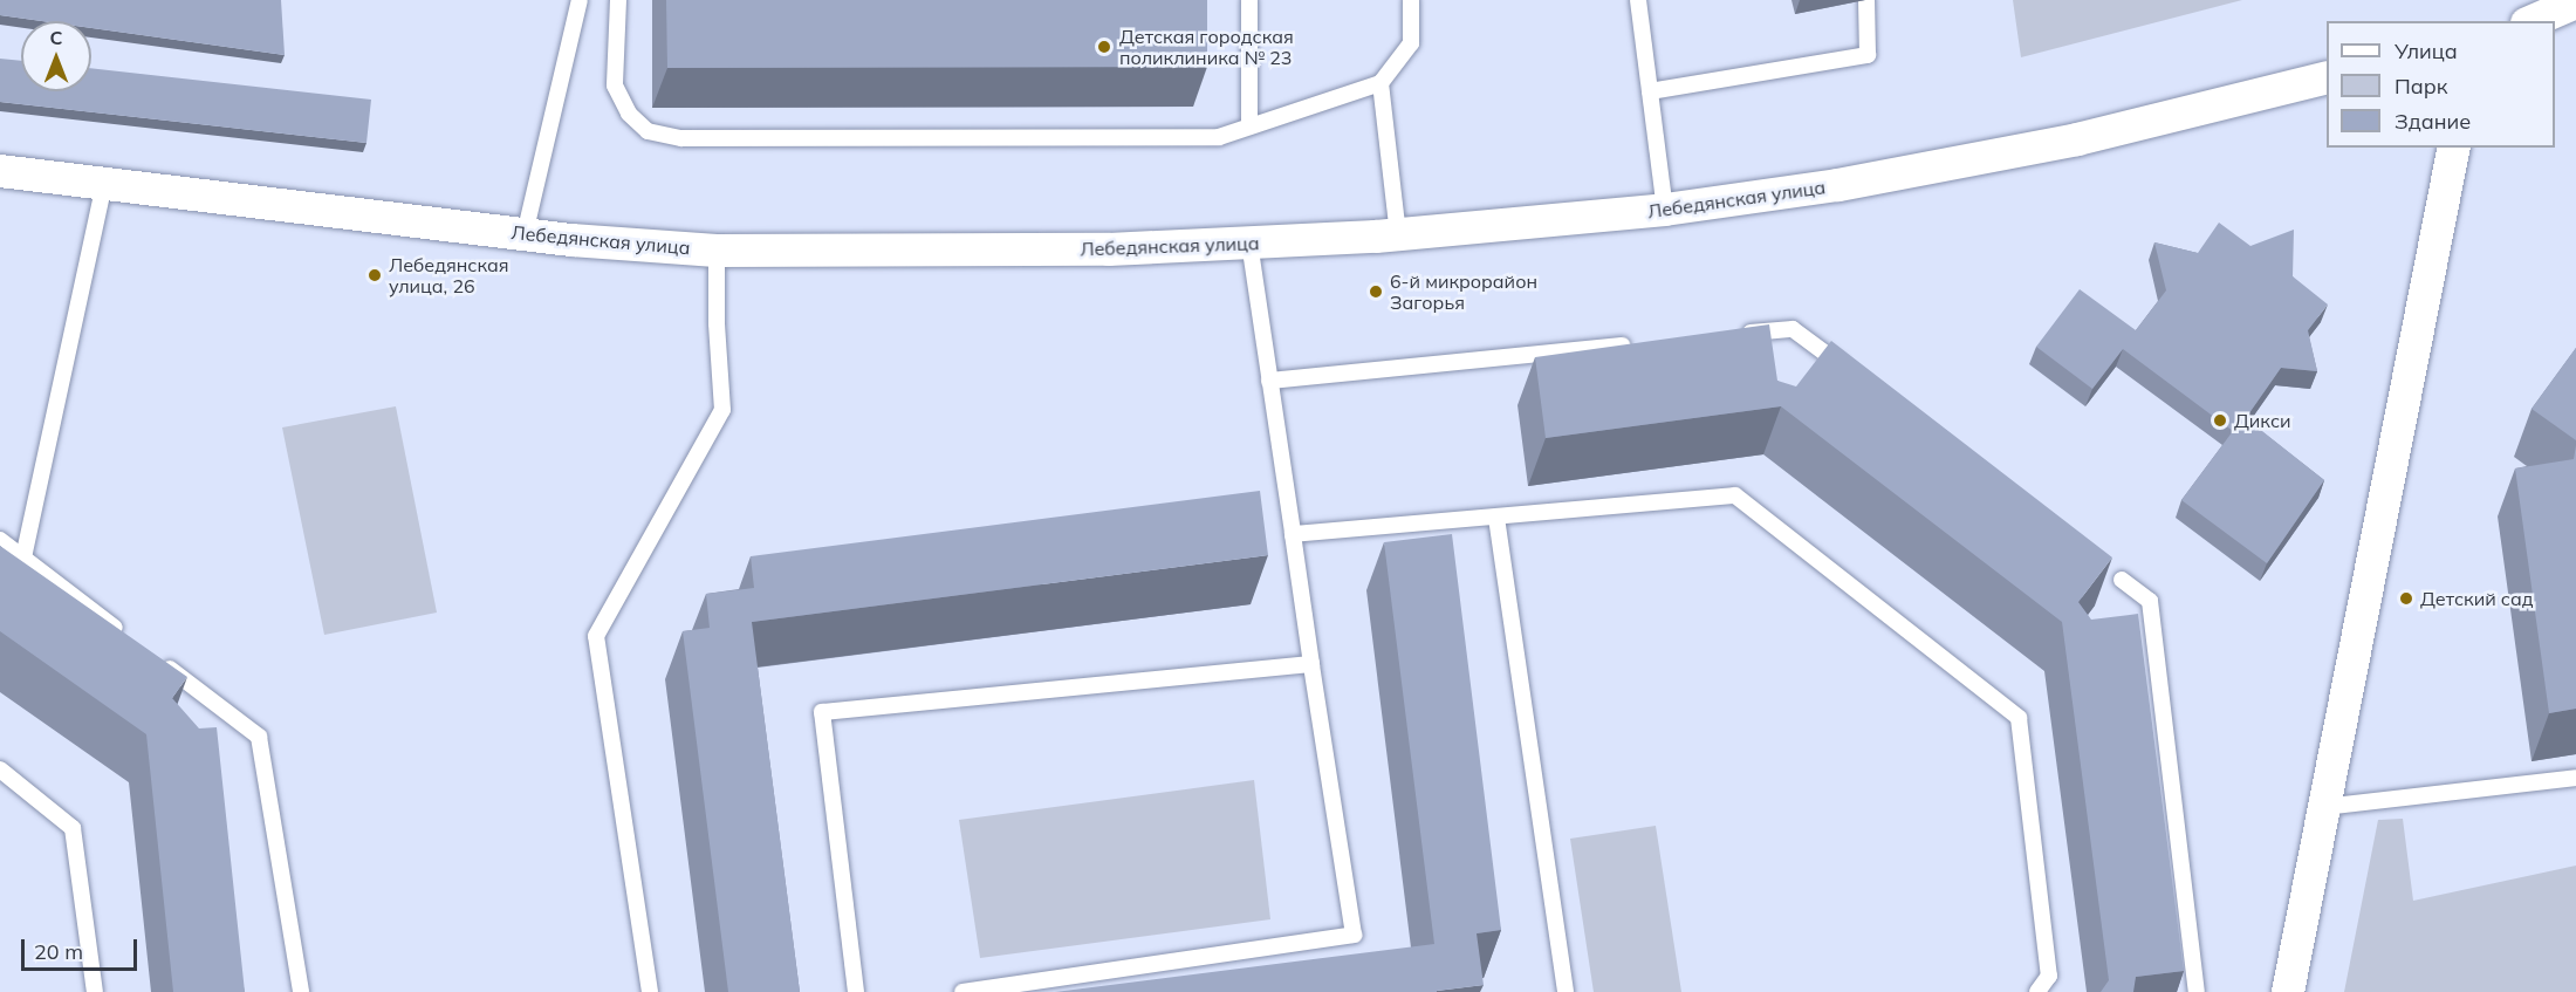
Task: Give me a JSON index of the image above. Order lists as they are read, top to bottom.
{
  "streets": {
    "street": ["Лебедянская улица"]
  },
  "places": [
    "Детская городская поликлиника № 23",
    "Лебедянская улица, 26",
    "6-й микрорайон Загорья",
    "Дикси",
    "Детский сад"
  ],
  "legend": ["Улица", "Парк", "Здание"],
  "scale_bar": "20 m",
  "north": "top"
}
